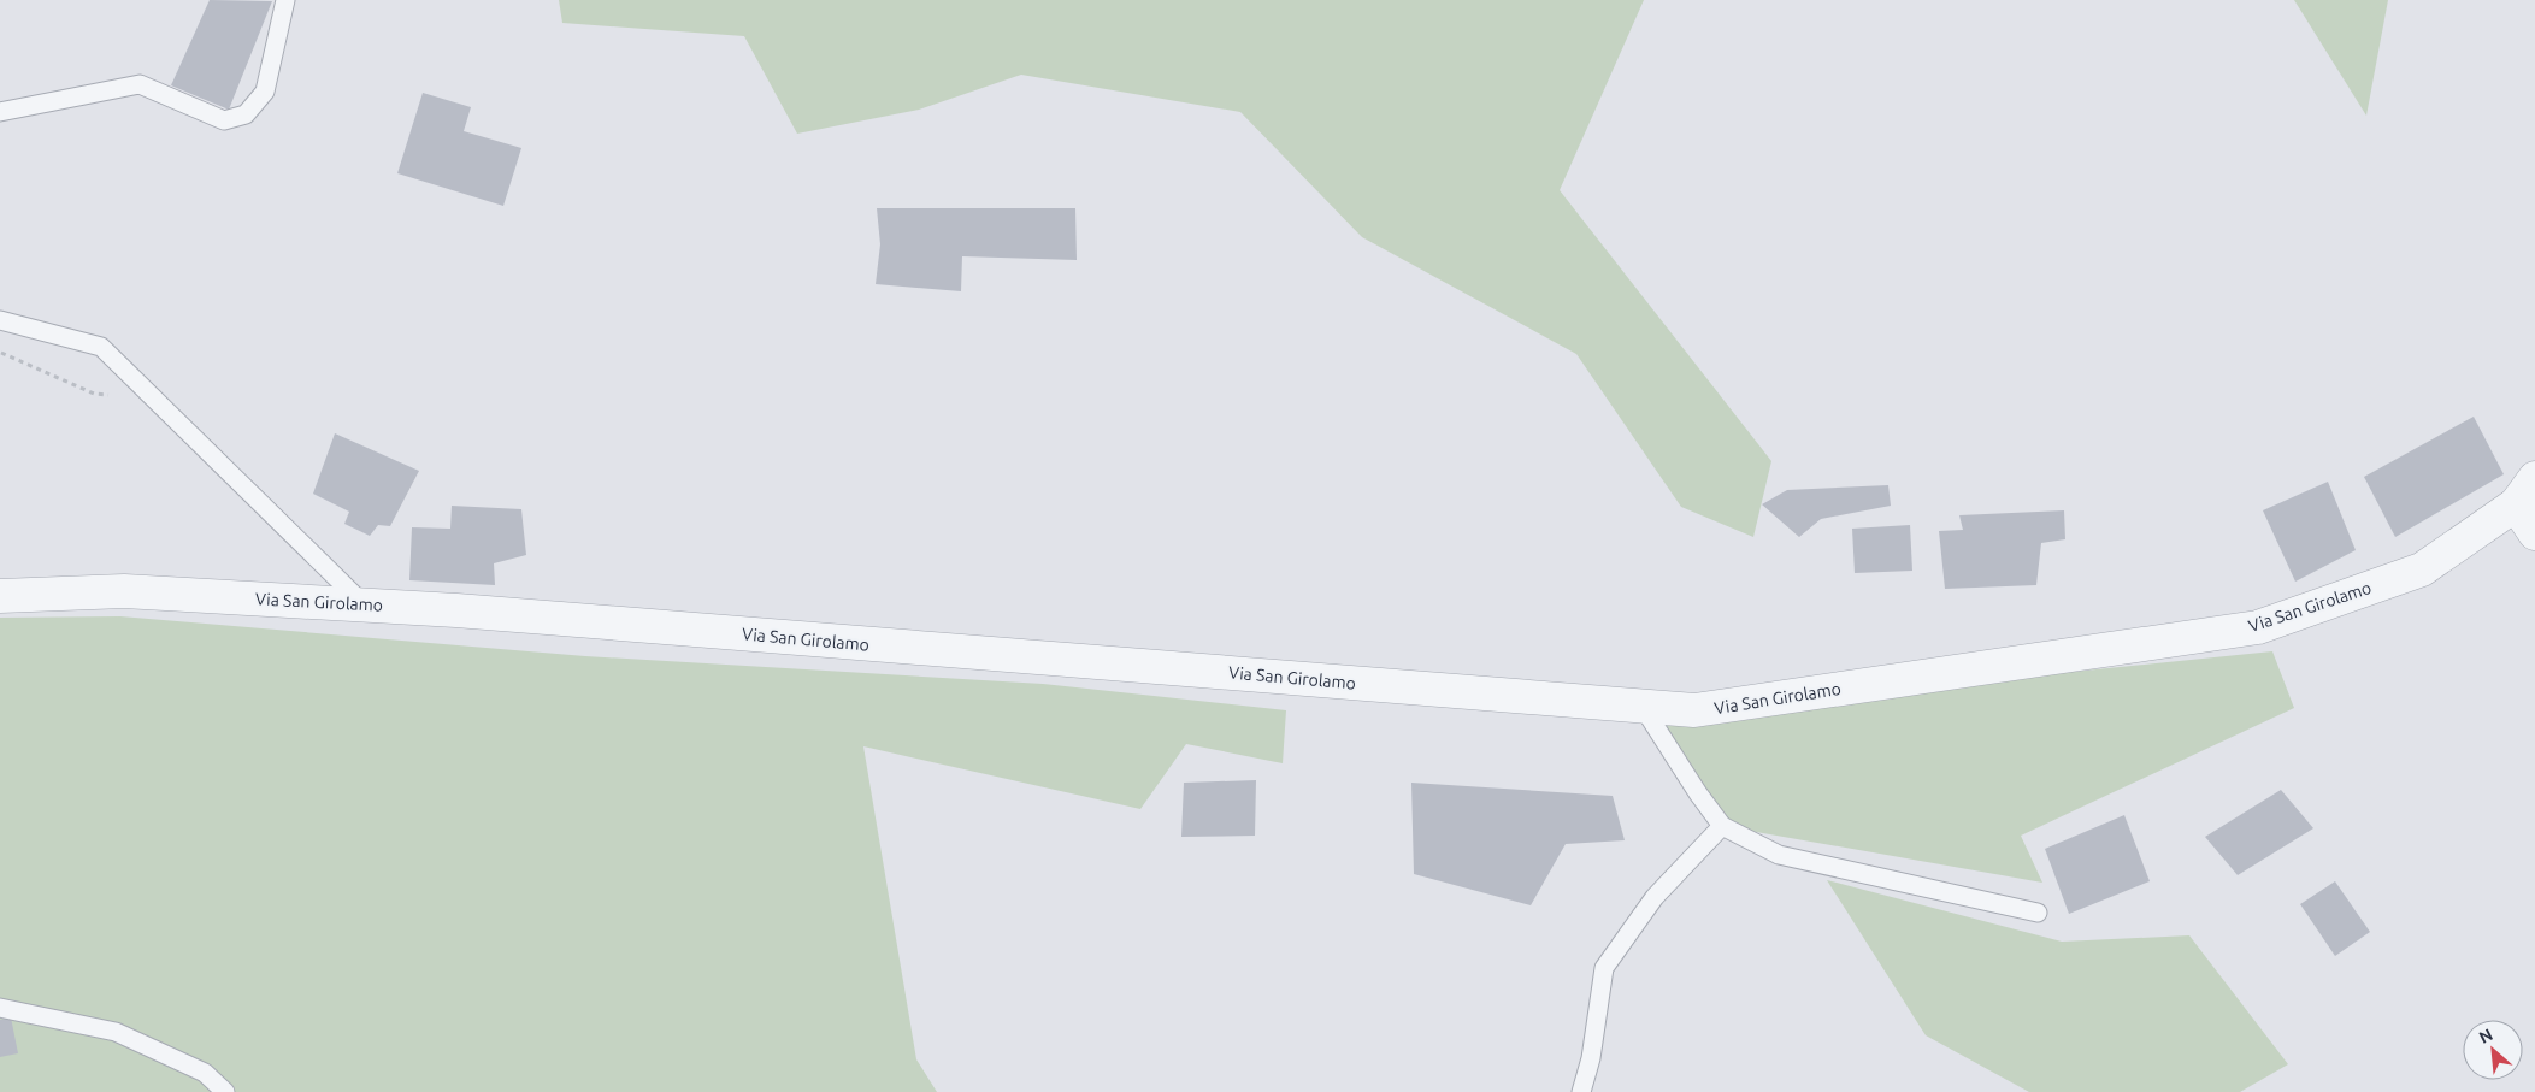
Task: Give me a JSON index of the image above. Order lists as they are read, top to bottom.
{
  "streets": {
    "street": ["Via San Girolamo"]
  },
  "north": "top left"
}
